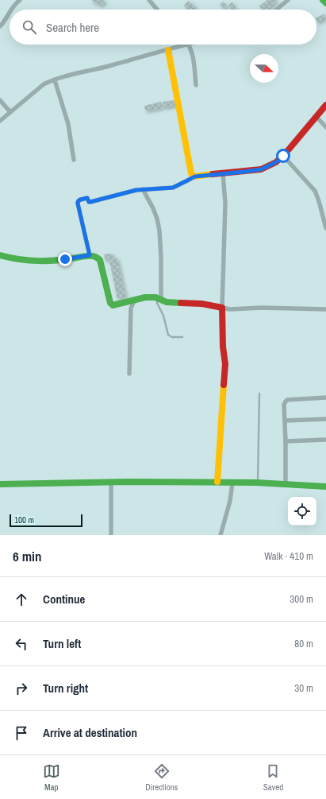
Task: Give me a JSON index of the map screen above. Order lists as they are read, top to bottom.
{
  "scale_bar": "100 m",
  "north": "right",
  "page": {
    "search": "Search here",
    "scale": "100 m",
    "heading": ["6 min", "Walk · 410 m"],
    "list": [
      ["Continue", "300 m"],
      ["Turn left", "80 m"],
      ["Turn right", "30 m"],
      "Arrive at destination"
    ],
    "nav": ["Map", "Directions", "Saved"]
  }
}
